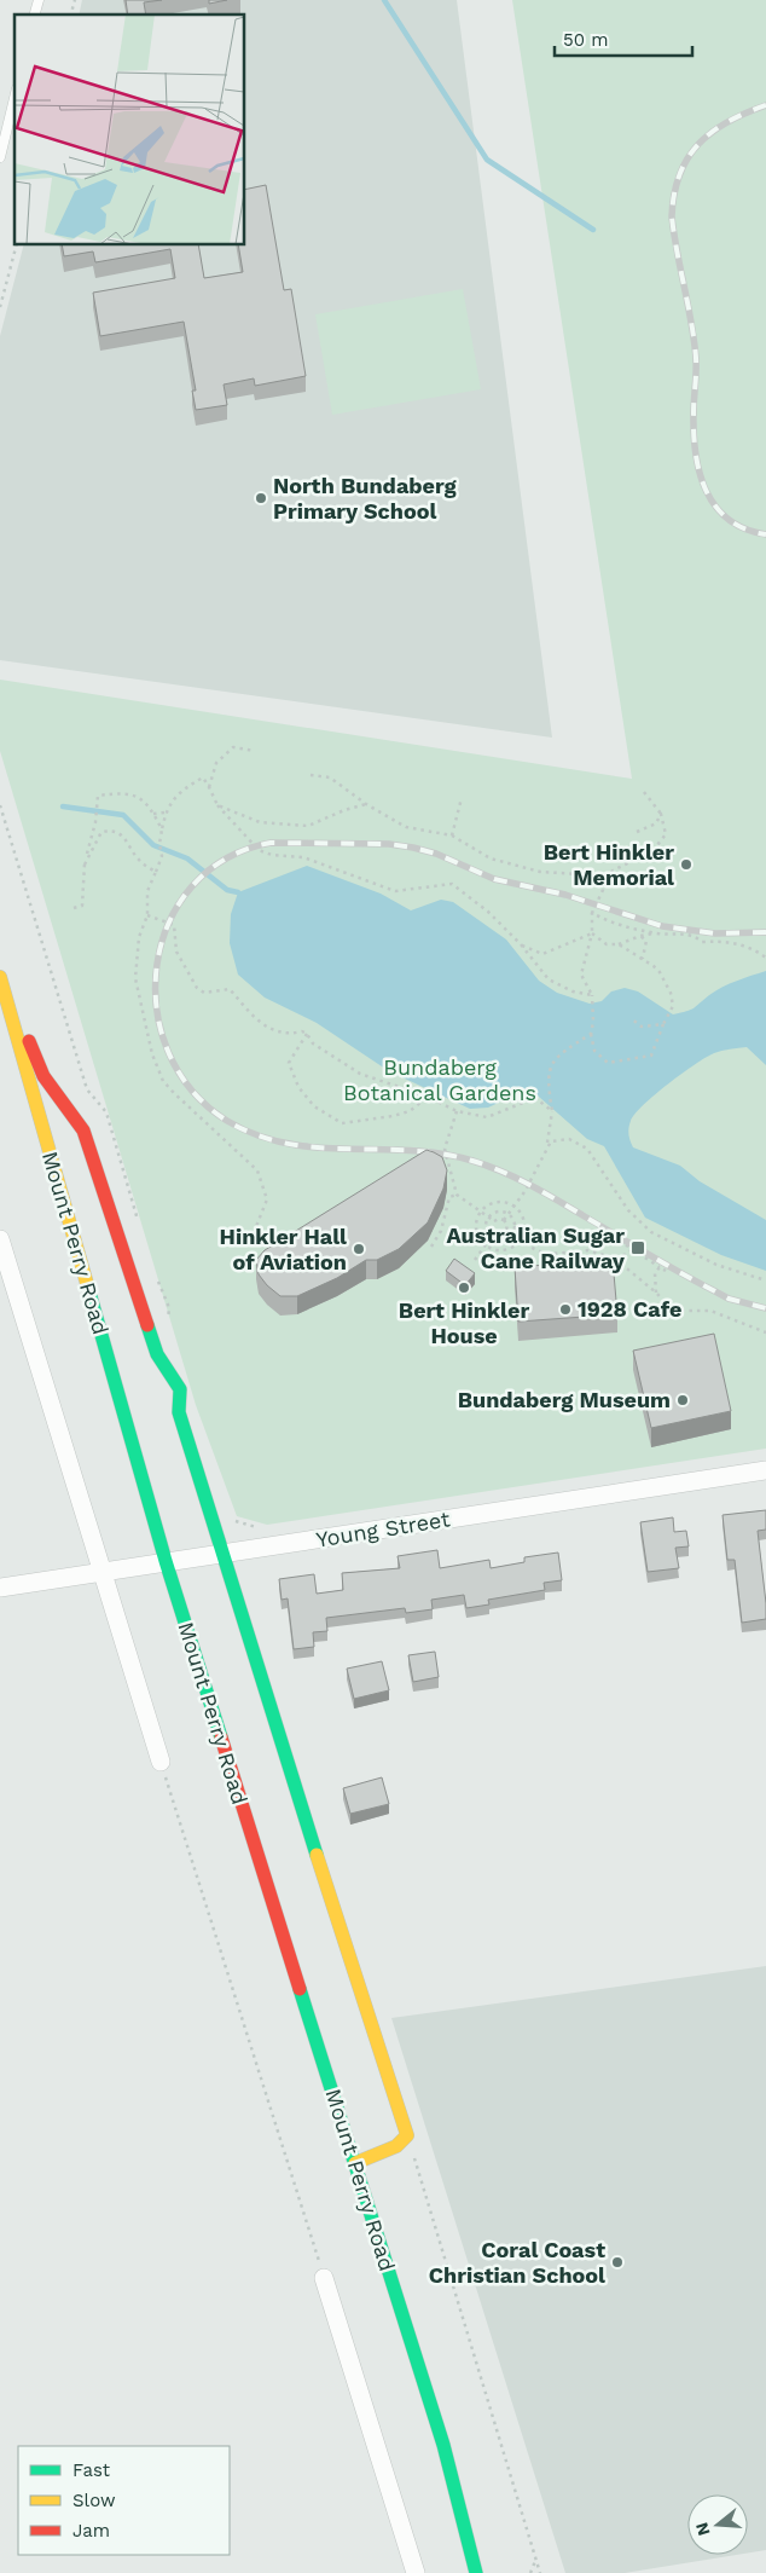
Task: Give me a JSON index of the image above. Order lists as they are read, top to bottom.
{
  "streets": {
    "main road": ["Mount Perry Road"],
    "street": ["Young Street"]
  },
  "crossings": [
    ["Mount Perry Road", "Young Street"]
  ],
  "parks": ["Bundaberg Botanical Gardens"],
  "places": {
    "other": [
      "North Bundaberg Primary School",
      "Bert Hinkler Memorial",
      "Hinkler Hall of Aviation",
      "Bert Hinkler House",
      "1928 Cafe",
      "Bundaberg Museum",
      "Coral Coast Christian School"
    ],
    "transit": ["Australian Sugar Cane Railway"]
  },
  "legend": ["Fast", "Slow", "Jam"],
  "scale_bar": "50 m",
  "north": "left"
}
